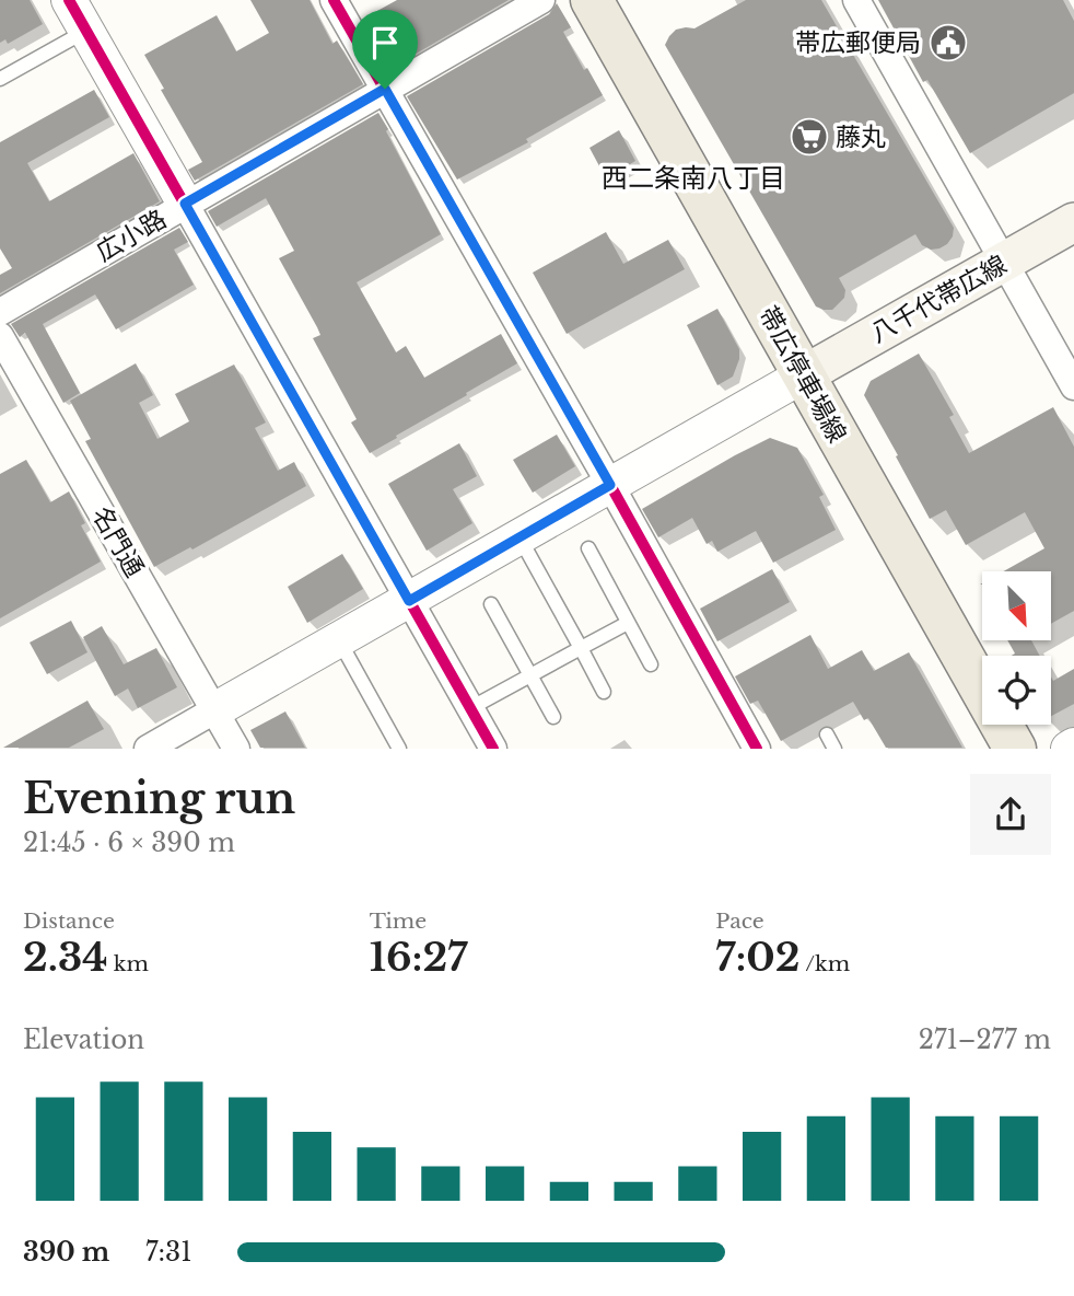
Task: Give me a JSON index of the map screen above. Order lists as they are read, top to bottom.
{
  "streets": {
    "main road": ["八千代帯広線", "帯広停車場線"],
    "street": ["広小路", "名門通"]
  },
  "crossings": [
    ["八千代帯広線", "帯広停車場線"]
  ],
  "districts": ["西二条南八丁目"],
  "places": {
    "public building": ["帯広郵便局"],
    "supermarket": ["藤丸"]
  },
  "north": "bottom right",
  "page": {
    "heading": ["Evening run", "21:45 · 6 × 390 m"],
    "stats": [
      ["Distance", "2.34 km"],
      ["Time", "16:27"],
      ["Pace", "7:02 /km"]
    ],
    "chart": ["Elevation", "271–277 m"],
    "list": [
      {
        "name": "390 m",
        "note": "7:31"
      }
    ]
  }
}
